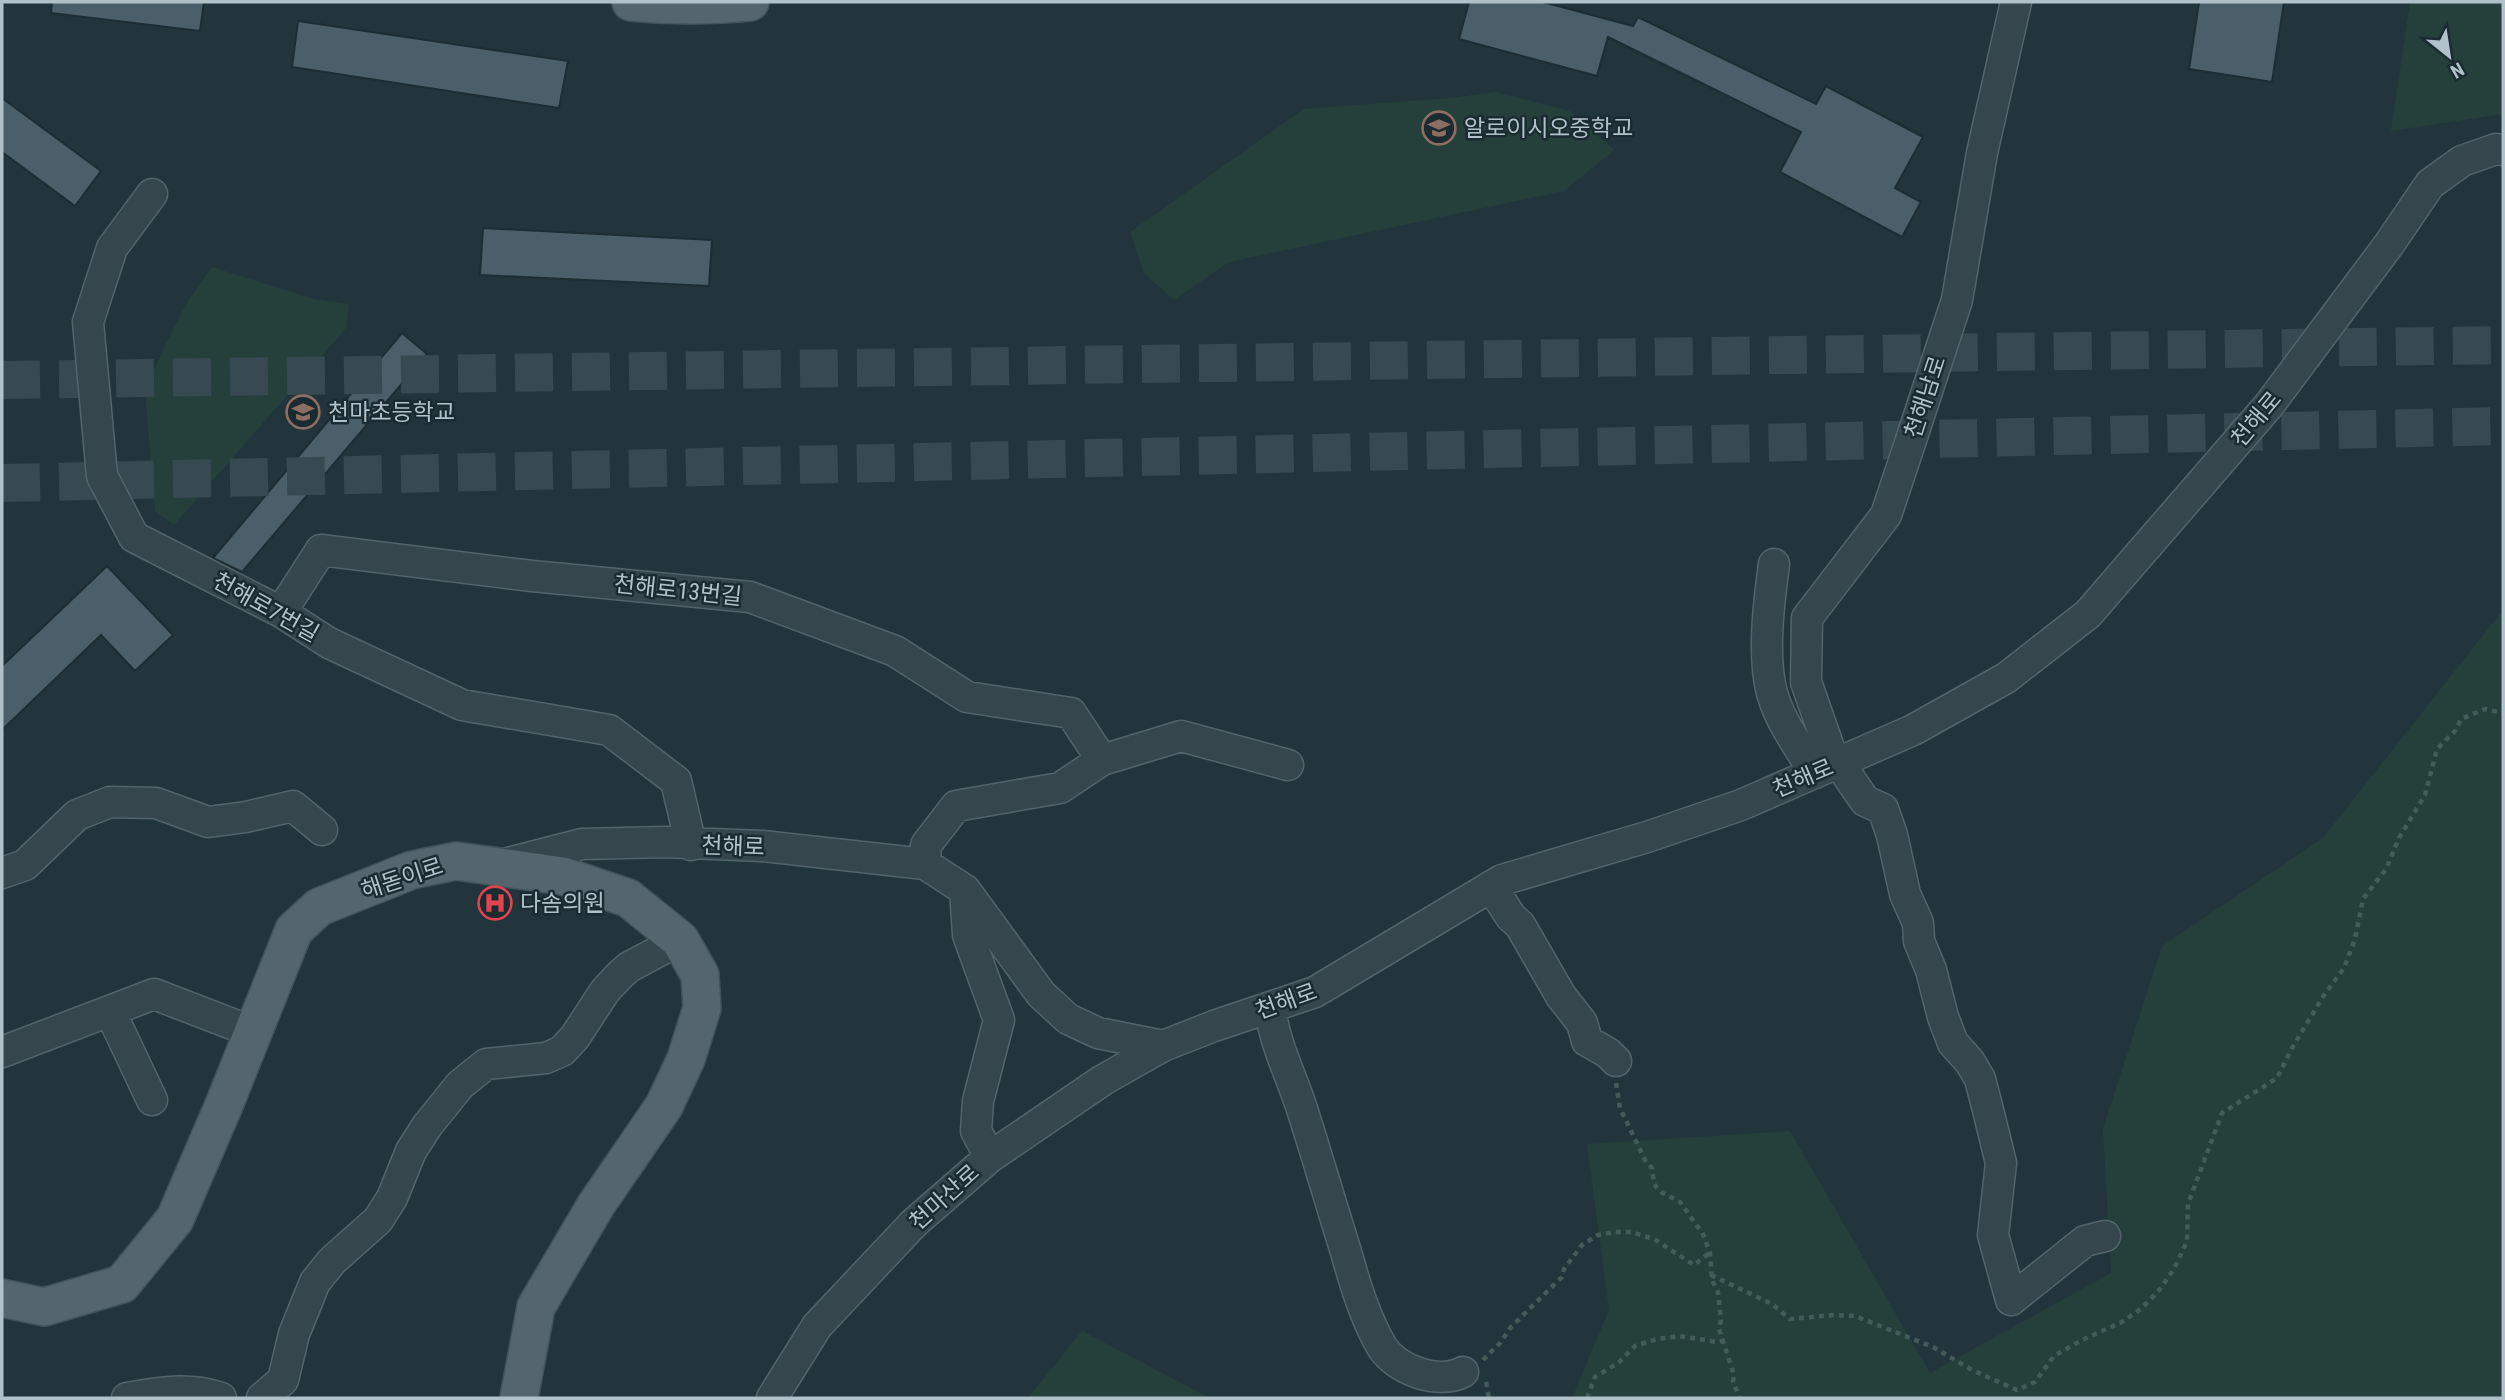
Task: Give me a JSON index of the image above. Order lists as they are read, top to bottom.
{
  "streets": {
    "main road": ["해돋이로"],
    "street": [
      "천해남로",
      "천해로",
      "천해로13번길",
      "천해로7번길",
      "천마산로"
    ]
  },
  "crossings": [
    ["천해남로", "천해로"],
    ["천해로", "천해로7번길"],
    ["천해로", "해돋이로"],
    ["천해로", "천마산로"],
    ["천해로13번길", "천해로7번길"]
  ],
  "places": {
    "school or university": ["알로이시오중학교", "천마초등학교"],
    "hospital": ["다솜의원"]
  },
  "north": "bottom right"
}
